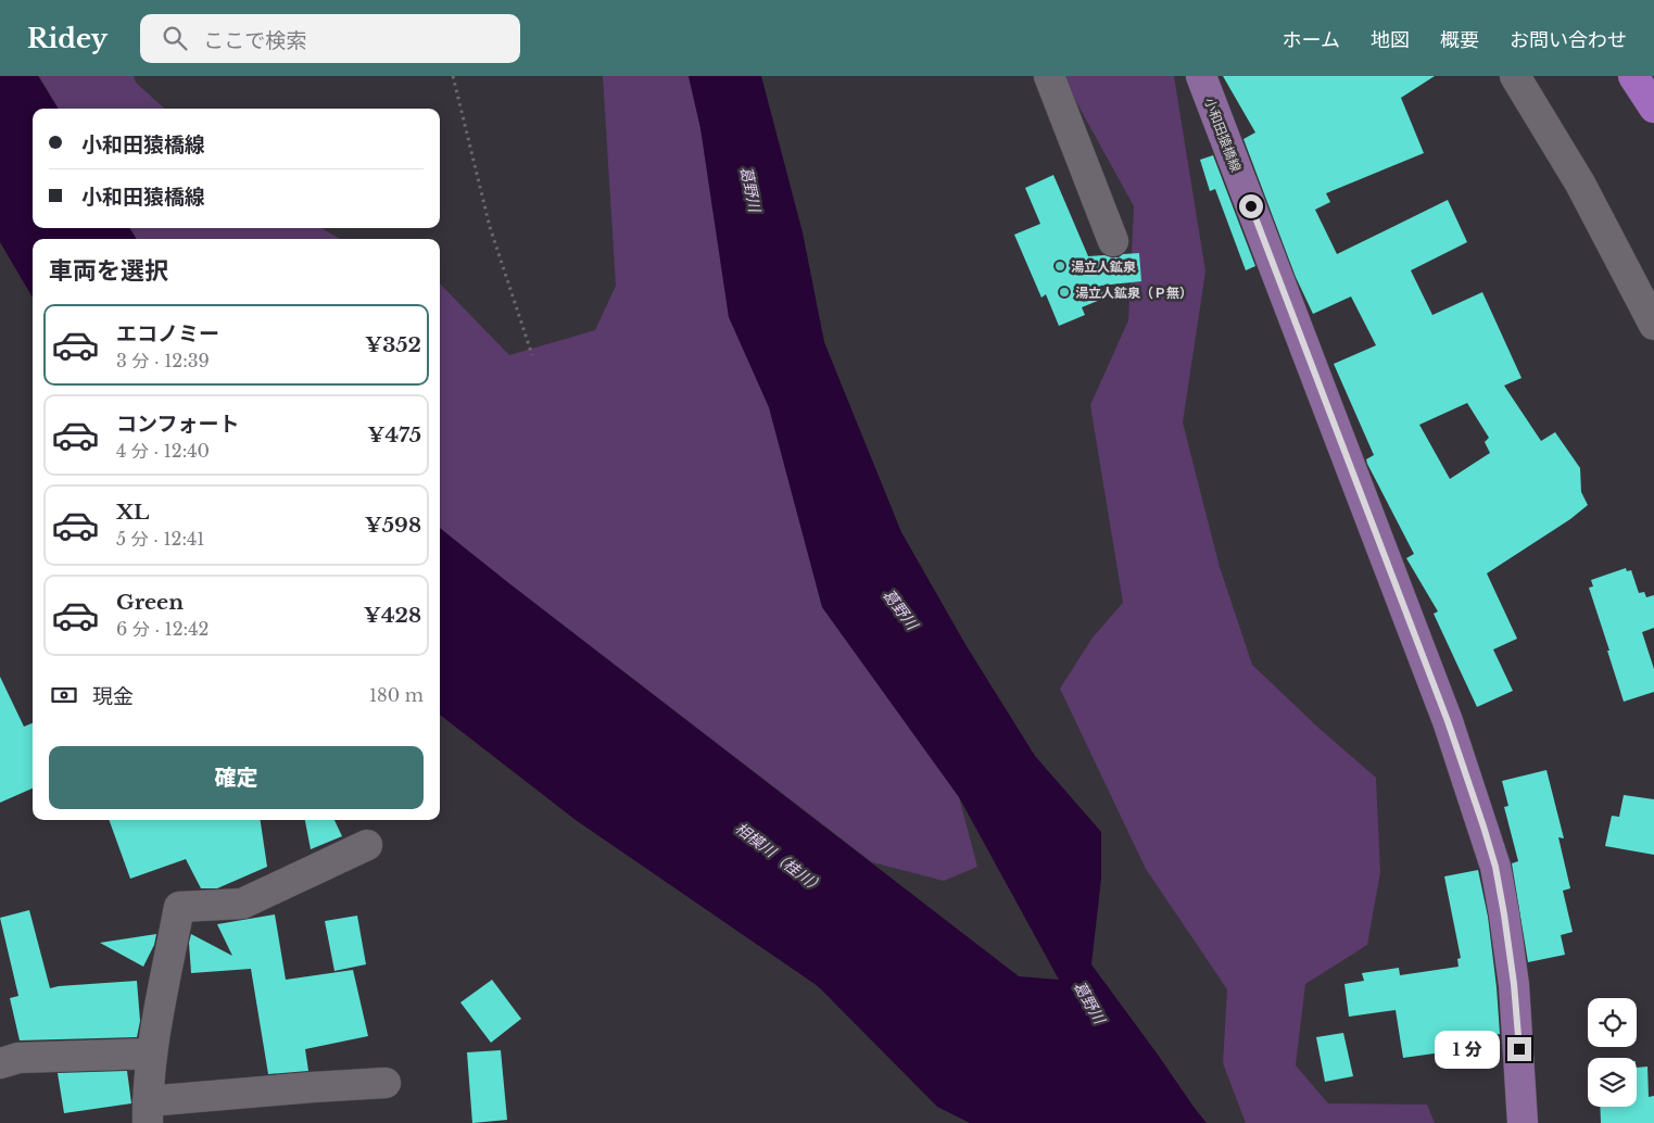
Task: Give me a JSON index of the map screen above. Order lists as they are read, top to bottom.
{
  "streets": {
    "main road": ["小和田猿橋線"]
  },
  "water": ["葛野川", "相模川（桂川）"],
  "places": ["湯立人鉱泉", "湯立人鉱泉（Ｐ無）"],
  "page": {
    "header": "Ridey",
    "search": "ここで検索",
    "nav": [
      "ホーム",
      "地図",
      "概要",
      "お問い合わせ"
    ],
    "banner": ["小和田猿橋線", "小和田猿橋線"],
    "heading": "車両を選択",
    "list": [
      {
        "name": "エコノミー",
        "note": "3 分 · 12:39",
        "value": "¥352"
      },
      {
        "name": "コンフォート",
        "note": "4 分 · 12:40",
        "value": "¥475"
      },
      {
        "name": "XL",
        "note": "5 分 · 12:41",
        "value": "¥598"
      },
      {
        "name": "Green",
        "note": "6 分 · 12:42",
        "value": "¥428"
      }
    ],
    "pay": ["現金", "180 m"],
    "buttons": "確定",
    "bubble": "1 分"
  }
}
